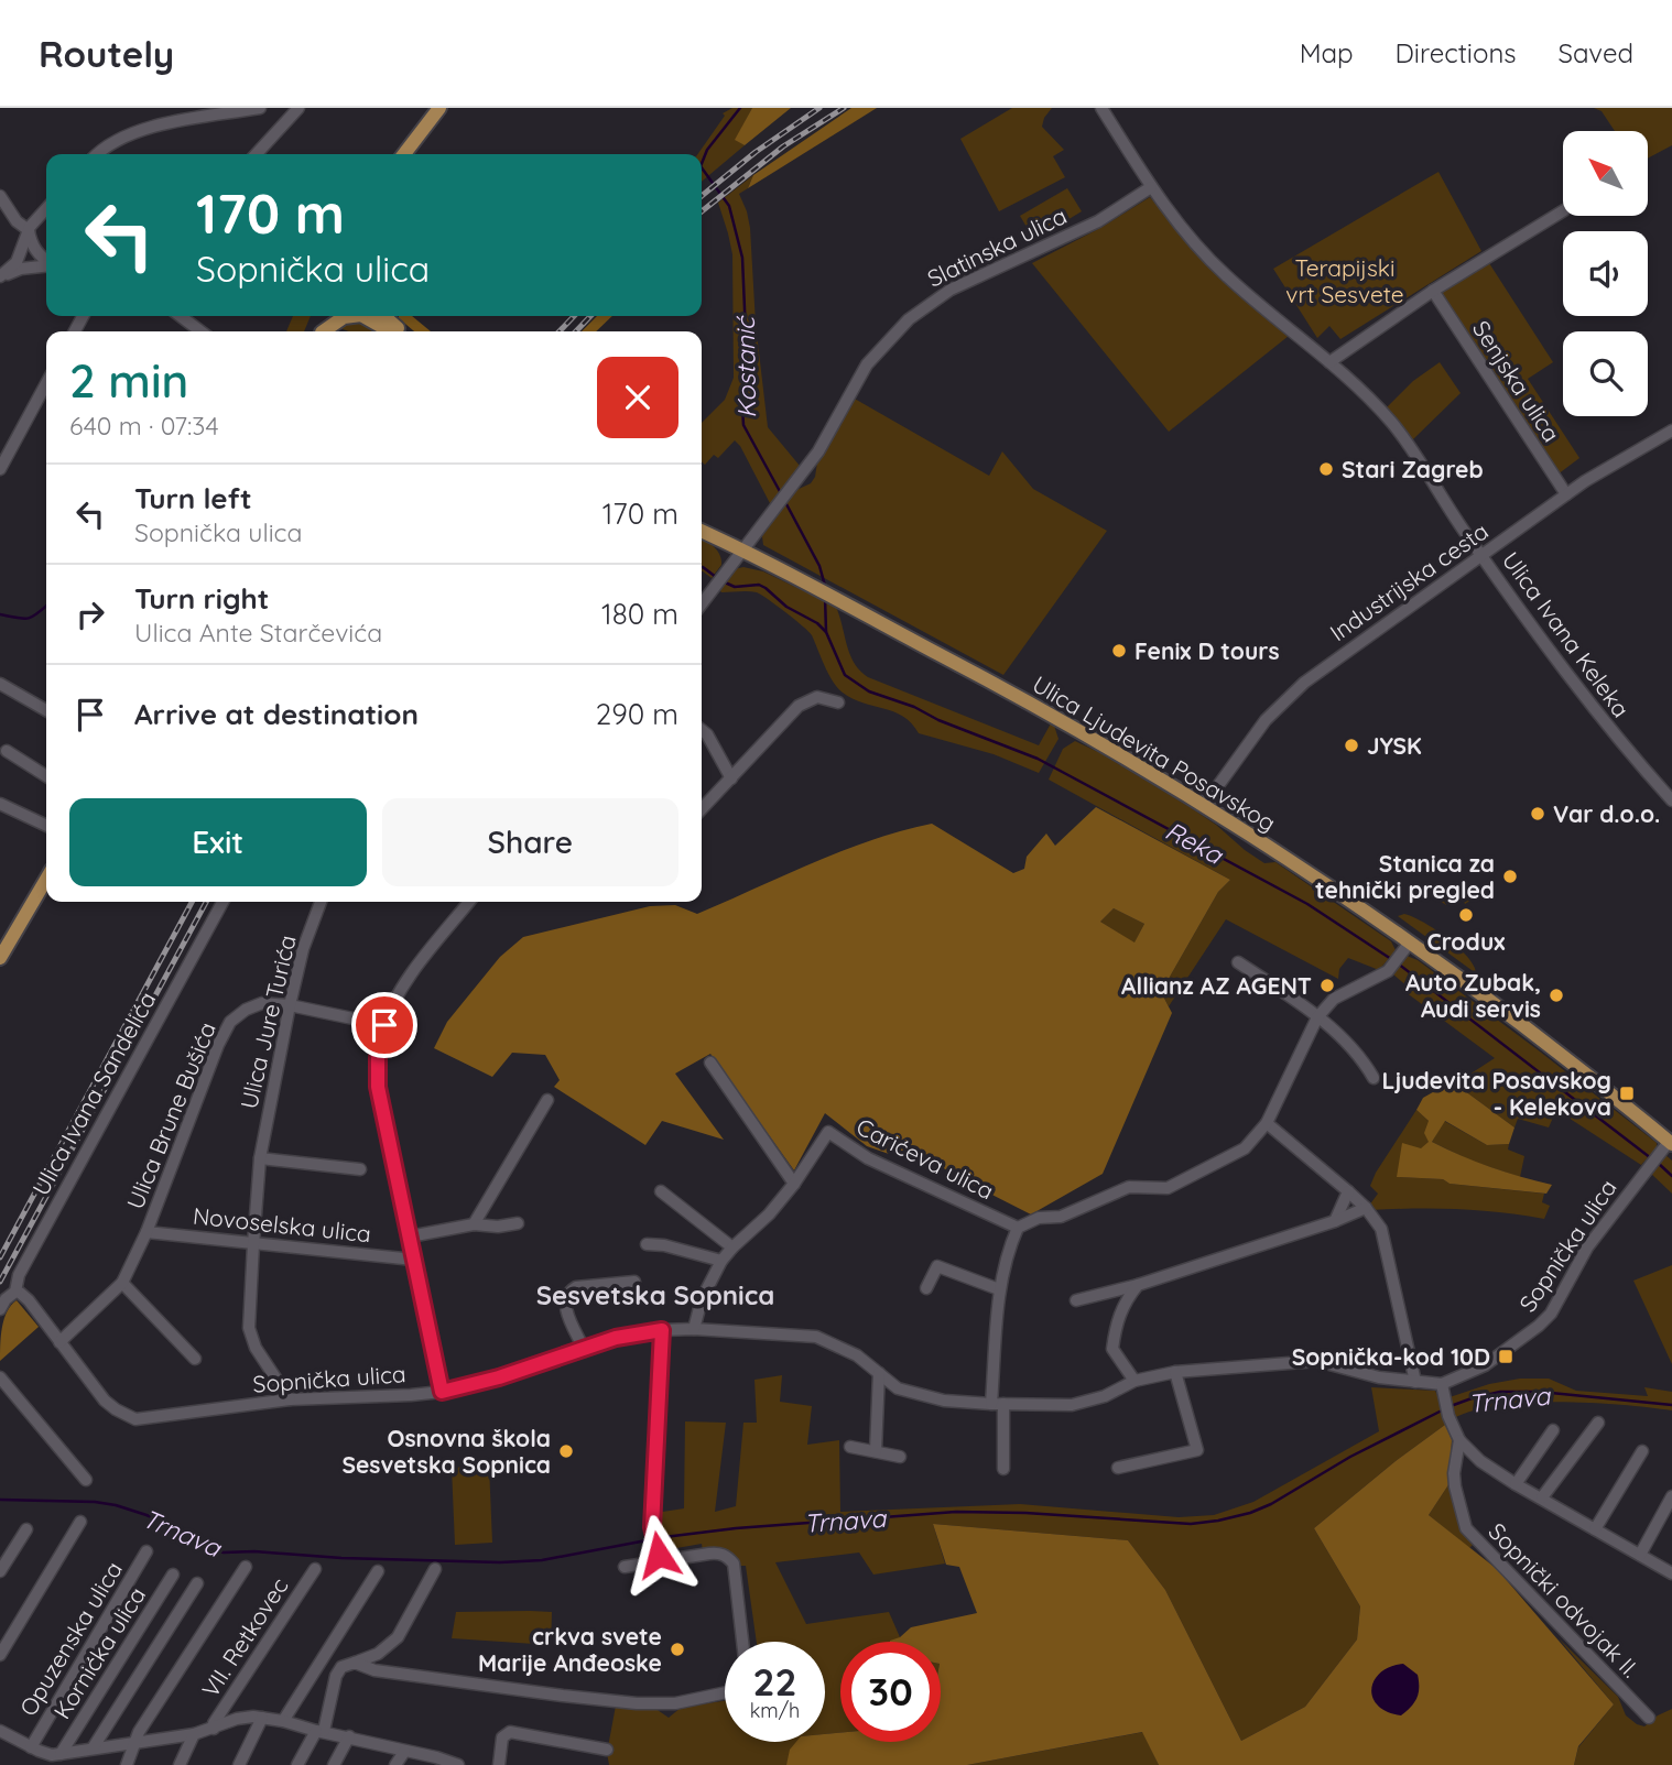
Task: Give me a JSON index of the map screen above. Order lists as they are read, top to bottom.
{
  "streets": {
    "main road": ["Ulica Ljudevita Posavskog"],
    "street": [
      "Slatinska ulica",
      "Senjska ulica",
      "Industrijska cesta",
      "Ulica Ivana Keleka",
      "Ulica Jure Turića",
      "Ulica Ivana Sandelića",
      "Ulica Brune Bušića",
      "Carićeva ulica",
      "Novoselska ulica",
      "Sopnička ulica",
      "Sopnički odvojak II.",
      "VII. Retkovec",
      "Opuzenska ulica",
      "Kornićka ulica"
    ]
  },
  "crossings": [
    ["Slatinska ulica", "Ulica Ivana Keleka"],
    ["Slatinska ulica", "Ulica Ljudevita Posavskog"],
    ["Senjska ulica", "Industrijska cesta"],
    ["Industrijska cesta", "Ulica Ivana Keleka"],
    ["Industrijska cesta", "Ulica Ljudevita Posavskog"],
    ["Ulica Ljudevita Posavskog", "Sopnička ulica"],
    ["Ulica Jure Turića", "Ulica Brune Bušića"],
    ["Ulica Jure Turića", "Novoselska ulica"],
    ["Ulica Jure Turića", "Sopnička ulica"],
    ["Ulica Ivana Sandelića", "Sopnička ulica"],
    ["Ulica Brune Bušića", "Novoselska ulica"],
    ["Ulica Brune Bušića", "Sopnička ulica"],
    ["Carićeva ulica", "Sopnička ulica"],
    ["Sopnička ulica", "Sopnički odvojak II."],
    ["VII. Retkovec", "Opuzenska ulica"],
    ["VII. Retkovec", "Kornićka ulica"]
  ],
  "districts": ["Sesvetska Sopnica"],
  "water": ["Kostanić", "Reka", "Trnava"],
  "parks": ["Terapijski vrt Sesvete"],
  "places": {
    "other": [
      "Stari Zagreb",
      "Fenix D tours",
      "JYSK",
      "Var d.o.o.",
      "Stanica za tehnički pregled",
      "Crodux",
      "Allianz AZ AGENT",
      "Auto Zubak, Audi servis",
      "Osnovna škola Sesvetska Sopnica",
      "crkva svete Marije Anđeoske"
    ],
    "transit": ["Ljudevita Posavskog - Kelekova", "Sopnička-kod 10D"]
  },
  "north": "top left",
  "page": {
    "header": "Routely",
    "nav": ["Map", "Directions", "Saved"],
    "turn": ["170 m", "Sopnička ulica"],
    "heading": ["2 min", "640 m · 07:34"],
    "list": [
      {
        "name": "Turn left",
        "note": "Sopnička ulica",
        "value": "170 m"
      },
      {
        "name": "Turn right",
        "note": "Ulica Ante Starčevića",
        "value": "180 m"
      },
      {
        "name": "Arrive at destination",
        "value": "290 m"
      }
    ],
    "buttons": ["Exit", "Share"],
    "speed": "22 km/h",
    "limit": "30"
  }
}
